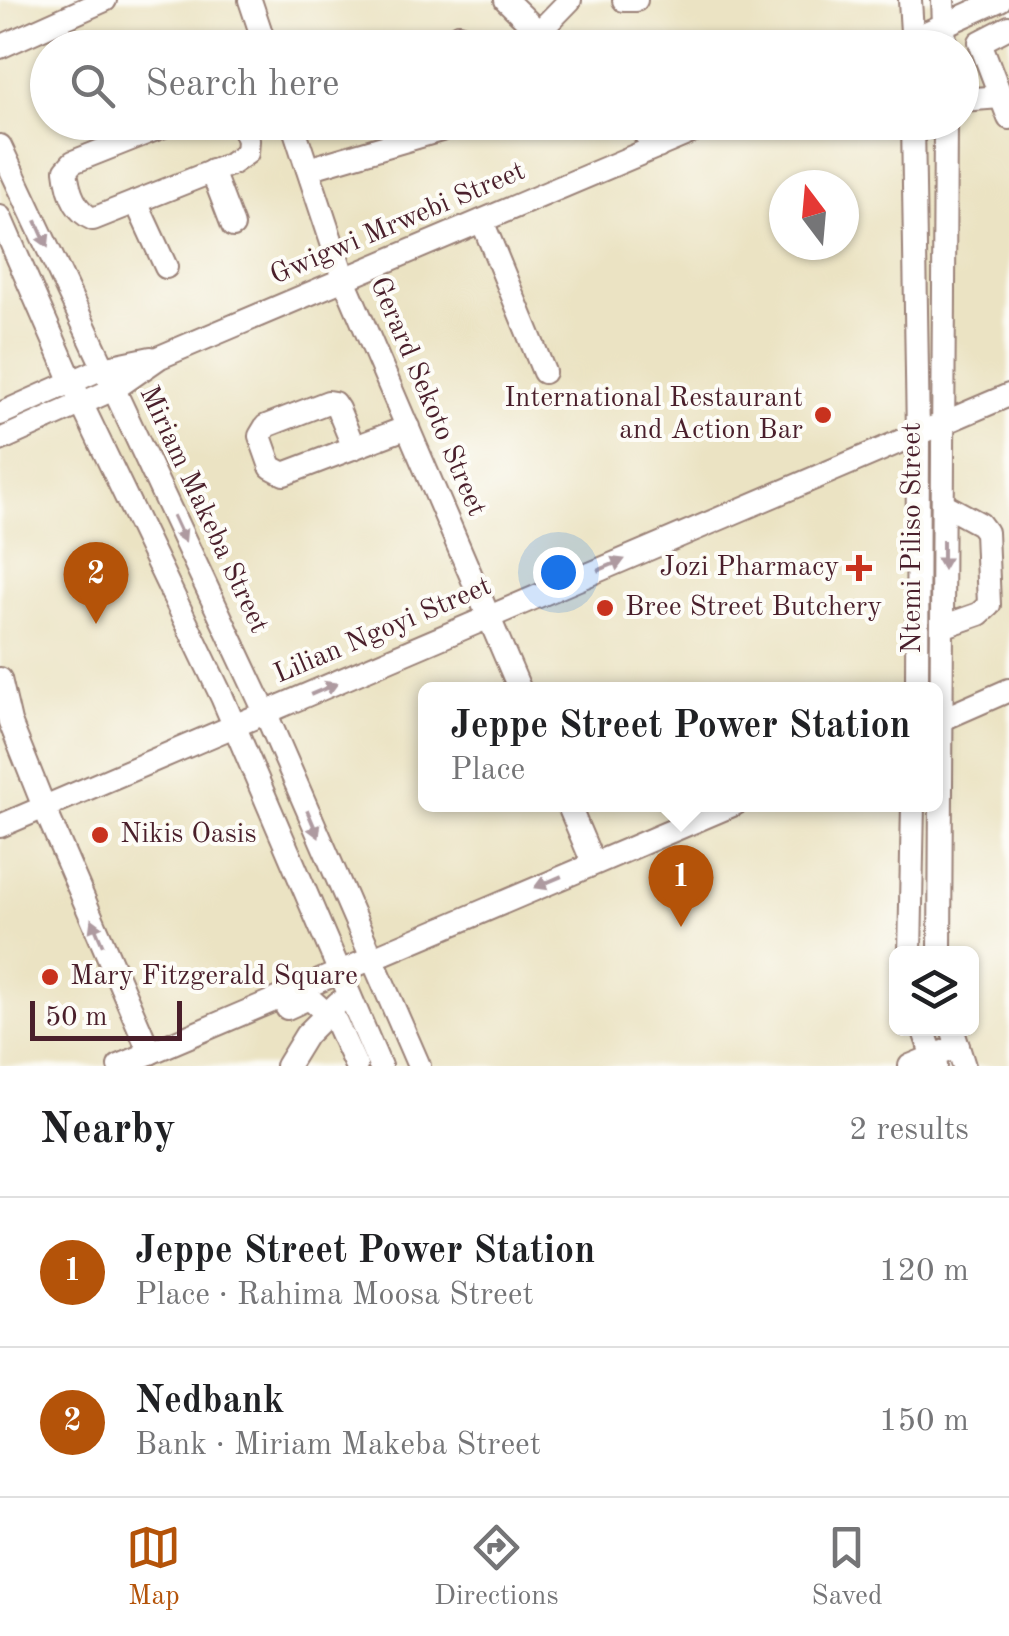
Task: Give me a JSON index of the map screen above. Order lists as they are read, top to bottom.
{
  "streets": {
    "street": [
      "Gwigwi Mrwebi Street",
      "Gerard Sekoto Street",
      "Miriam Makeba Street",
      "Ntemi Piliso Street",
      "Lilian Ngoyi Street"
    ]
  },
  "crossings": [
    ["Gwigwi Mrwebi Street", "Gerard Sekoto Street"],
    ["Gwigwi Mrwebi Street", "Miriam Makeba Street"],
    ["Gerard Sekoto Street", "Lilian Ngoyi Street"],
    ["Miriam Makeba Street", "Lilian Ngoyi Street"],
    ["Ntemi Piliso Street", "Lilian Ngoyi Street"]
  ],
  "one_way": ["Lilian Ngoyi Street"],
  "places": {
    "other": [
      "International Restaurant and Action Bar",
      "Bree Street Butchery",
      "Nikis Oasis",
      "Mary Fitzgerald Square"
    ],
    "health": ["Jozi Pharmacy"]
  },
  "scale_bar": "50 m",
  "north": "top",
  "page": {
    "search": "Search here",
    "pins": ["2", "1"],
    "popup": ["Jeppe Street Power Station", "Place"],
    "scale": "50 m",
    "heading": ["Nearby", "2 results"],
    "list": [
      {
        "mark": "1",
        "name": "Jeppe Street Power Station",
        "note": "Place · Rahima Moosa Street",
        "value": "120 m"
      },
      {
        "mark": "2",
        "name": "Nedbank",
        "note": "Bank · Miriam Makeba Street",
        "value": "150 m"
      }
    ],
    "nav": ["Map", "Directions", "Saved"]
  }
}
